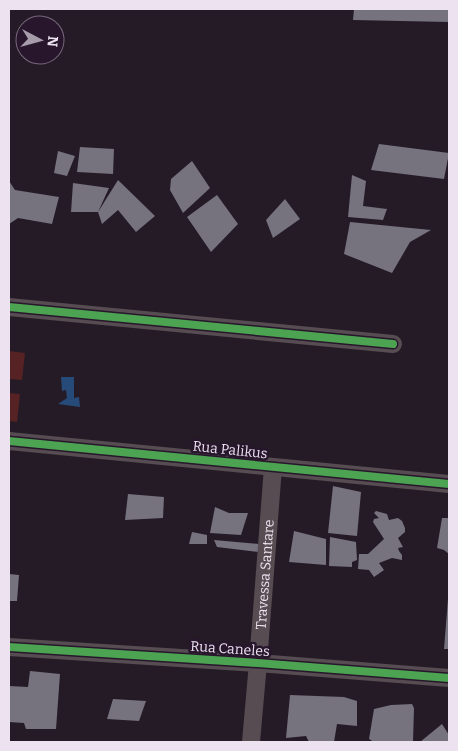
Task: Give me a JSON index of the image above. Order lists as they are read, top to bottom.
{
  "streets": {
    "street": ["Rua Palikus", "Travessa Santare", "Rua Caneles"]
  },
  "crossings": [
    ["Rua Palikus", "Travessa Santare"],
    ["Travessa Santare", "Rua Caneles"]
  ],
  "north": "right"
}
